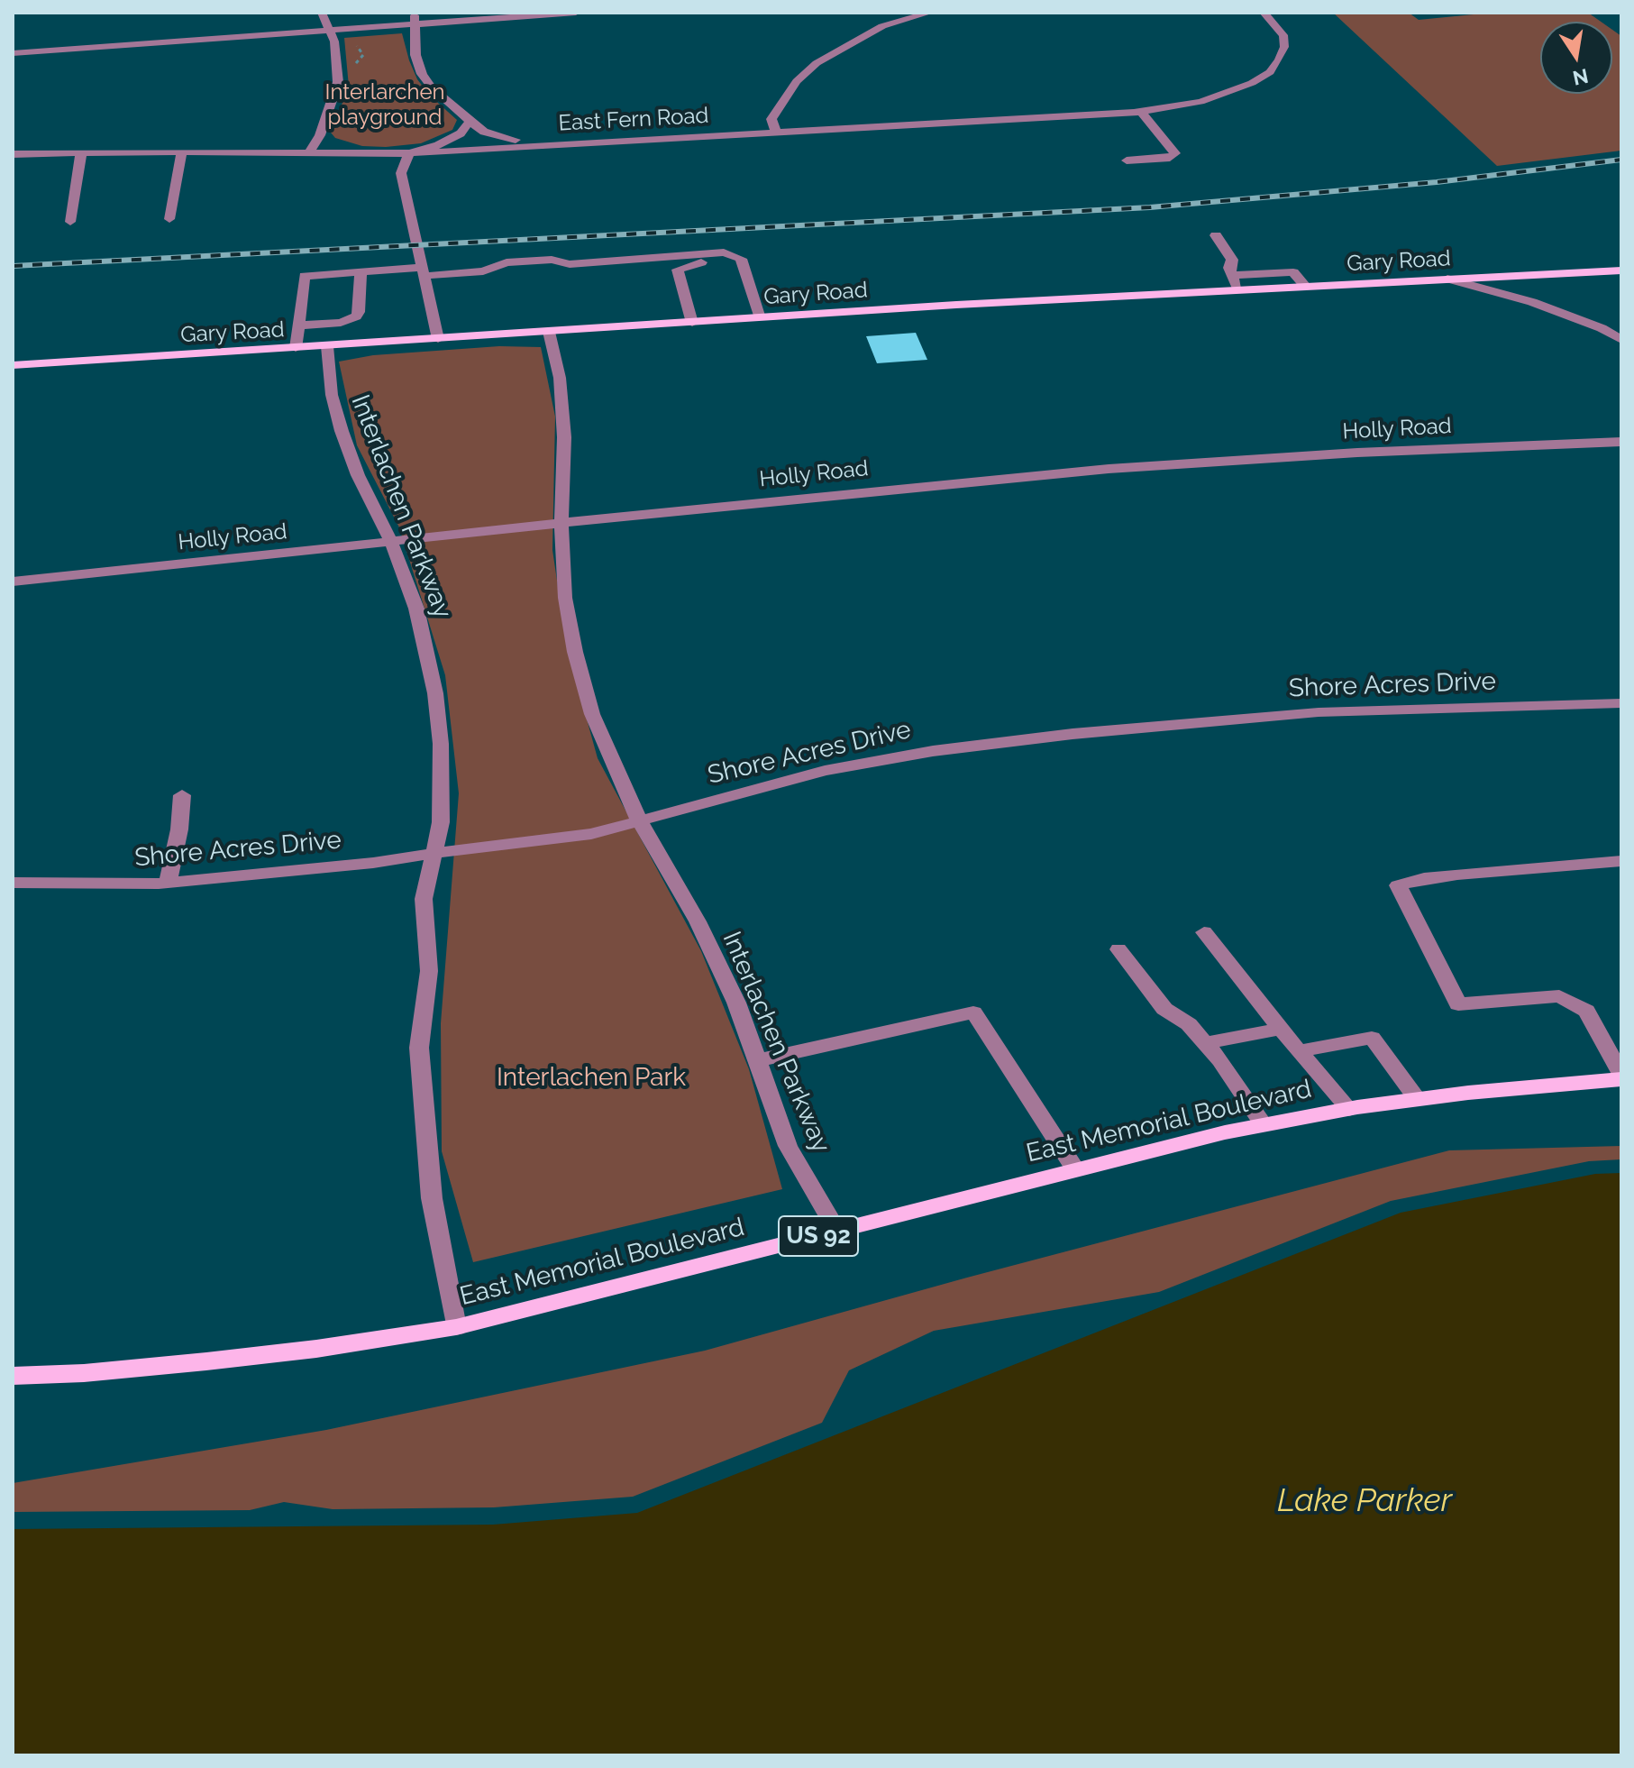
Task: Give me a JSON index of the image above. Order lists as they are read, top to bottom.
{
  "streets": {
    "main road": ["Gary Road", "East Memorial Boulevard", "US 92"],
    "street": [
      "East Fern Road",
      "Holly Road",
      "Interlachen Parkway",
      "Shore Acres Drive"
    ]
  },
  "crossings": [
    ["Gary Road", "Interlachen Parkway"],
    ["Holly Road", "Interlachen Parkway"],
    ["Interlachen Parkway", "Shore Acres Drive"],
    ["Interlachen Parkway", "East Memorial Boulevard"]
  ],
  "water": ["Lake Parker"],
  "parks": ["Interlarchen playground", "Interlachen Park"],
  "north": "bottom"
}
